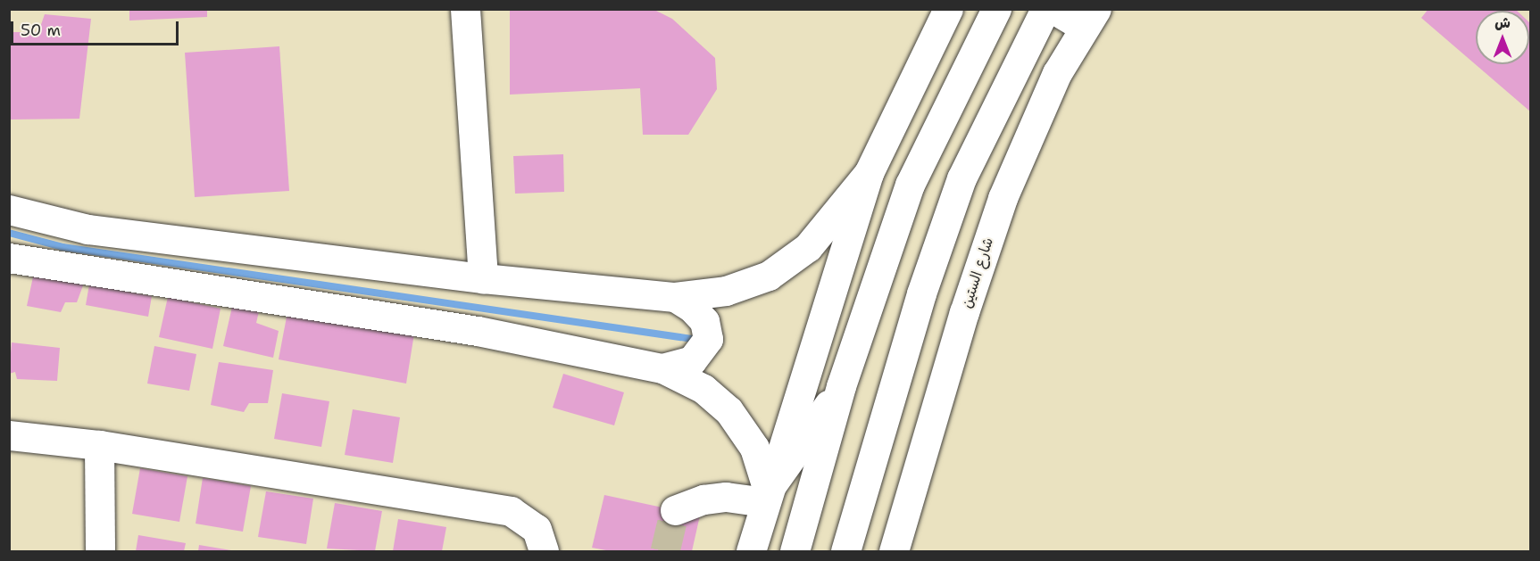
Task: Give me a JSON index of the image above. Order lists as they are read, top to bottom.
{
  "streets": {
    "main road": ["شارع الستين"]
  },
  "scale_bar": "50 m",
  "north": "top"
}
